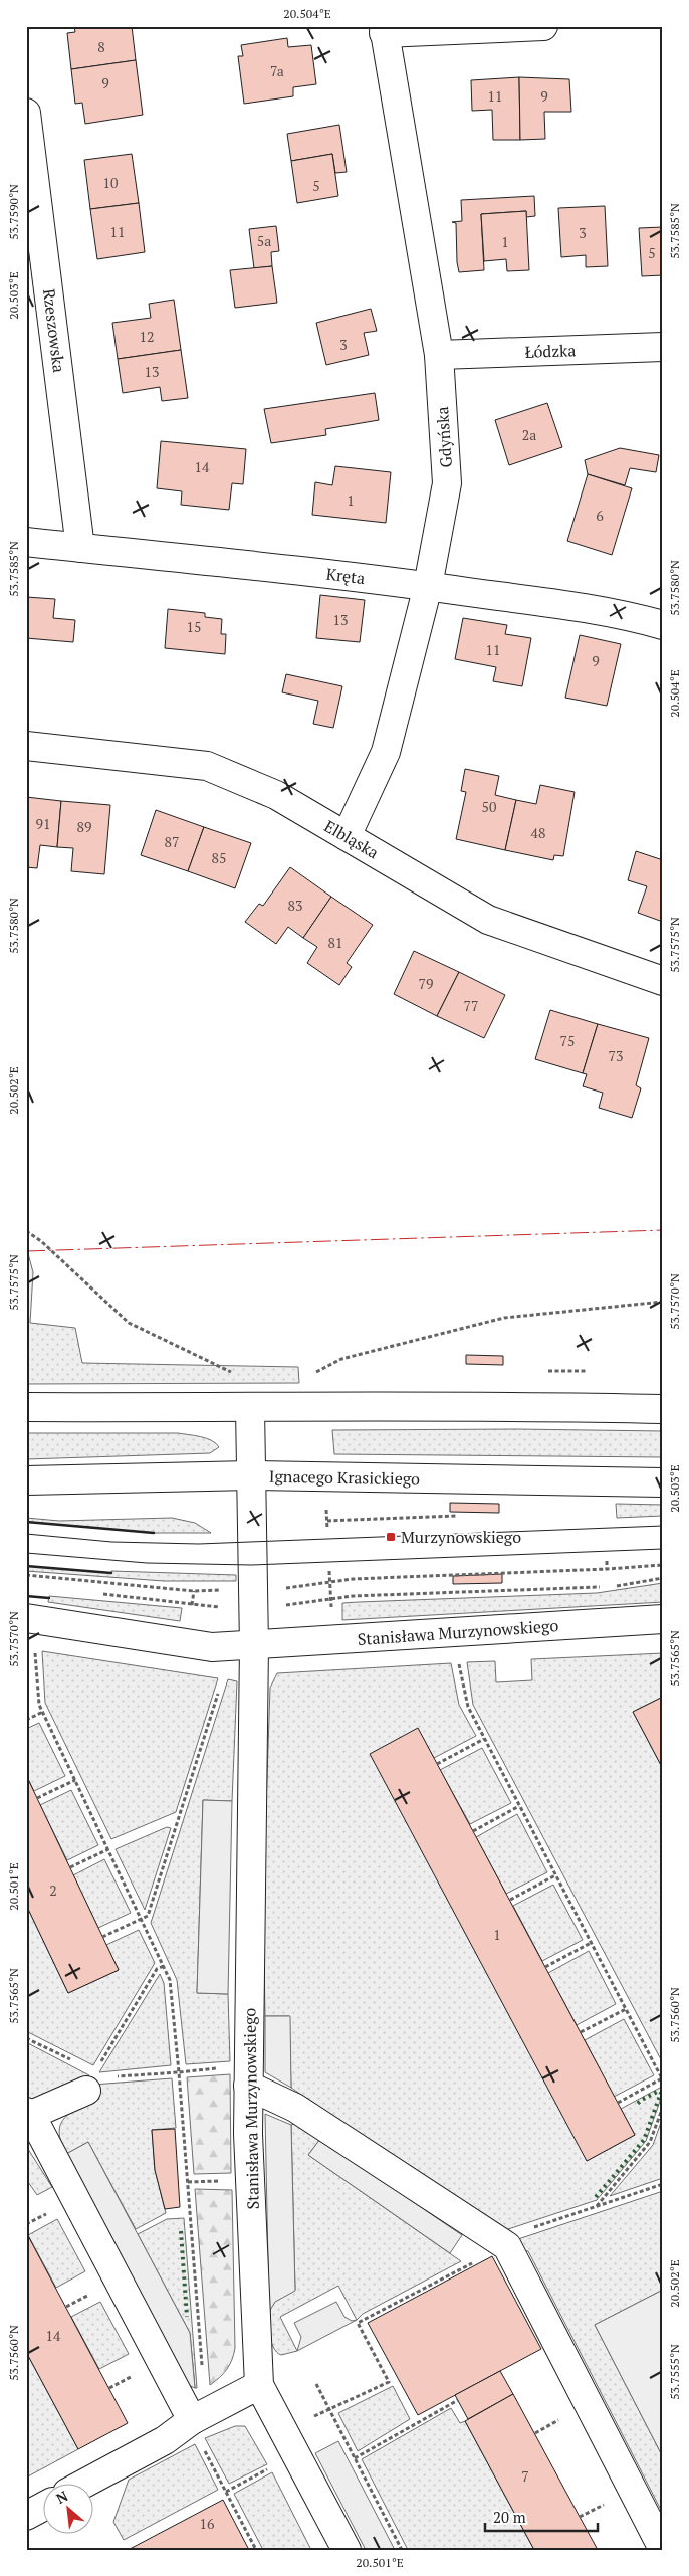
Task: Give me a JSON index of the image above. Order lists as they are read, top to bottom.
{
  "streets": {
    "street": [
      "Rzeszowska",
      "Łódzka",
      "Gdyńska",
      "Kręta",
      "Elbląska",
      "Ignacego Krasickiego",
      "Stanisława Murzynowskiego"
    ]
  },
  "crossings": [
    ["Rzeszowska", "Kręta"],
    ["Łódzka", "Gdyńska"],
    ["Gdyńska", "Kręta"],
    ["Gdyńska", "Elbląska"],
    ["Ignacego Krasickiego", "Stanisława Murzynowskiego"]
  ],
  "places": {
    "transit": ["Murzynowskiego"]
  },
  "house_numbers": [
    "8",
    "7a",
    "9",
    "11",
    "9",
    "10",
    "5",
    "11",
    "3",
    "5a",
    "1",
    "5",
    "12",
    "3",
    "13",
    "2a",
    "14",
    "1",
    "6",
    "13",
    "15",
    "11",
    "9",
    "50",
    "91",
    "89",
    "48",
    "87",
    "85",
    "83",
    "81",
    "79",
    "77",
    "75",
    "73",
    "2",
    "1",
    "14",
    "7",
    "16"
  ],
  "scale_bar": "20 m",
  "north": "top left",
  "coordinates": [
    "20.504°E",
    "53.7590°N",
    "53.7585°N",
    "20.503°E",
    "53.7580°N",
    "53.7575°N",
    "20.502°E",
    "53.7570°N",
    "53.7565°N",
    "20.501°E",
    "53.7560°N",
    "53.7555°N"
  ]
}
